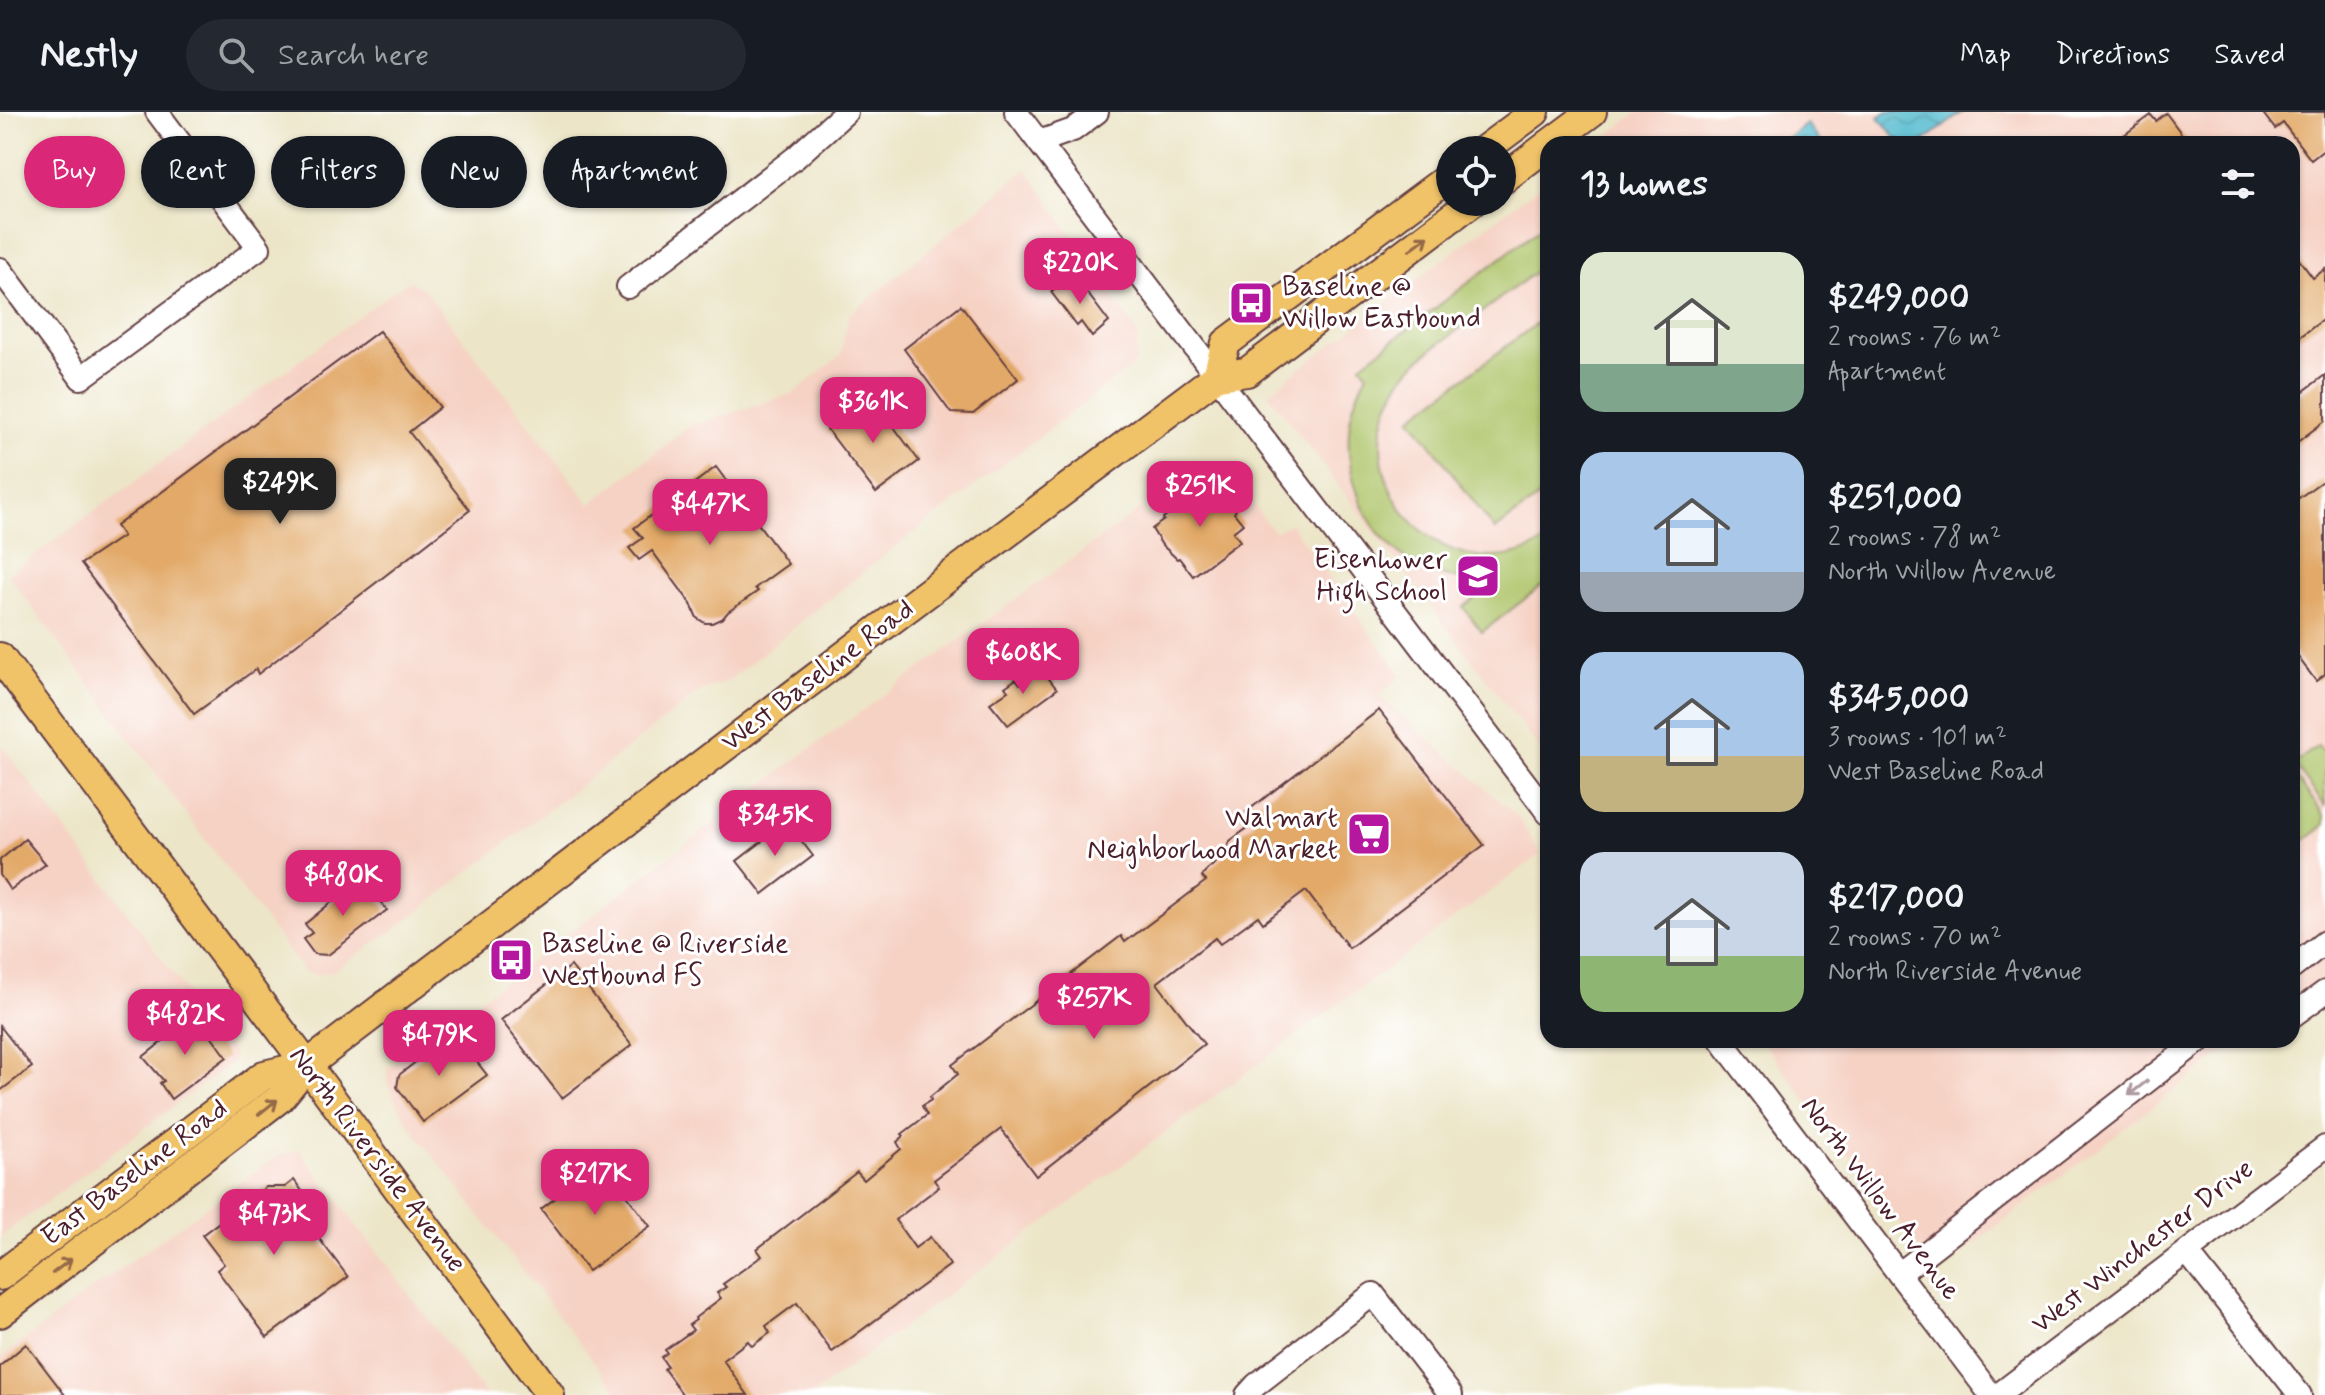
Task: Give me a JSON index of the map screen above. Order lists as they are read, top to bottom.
{
  "streets": {
    "main road": ["West Baseline Road", "North Riverside Avenue", "East Baseline Road"],
    "street": ["North Willow Avenue", "West Winchester Drive"]
  },
  "crossings": [
    ["West Baseline Road", "North Riverside Avenue"],
    ["West Baseline Road", "East Baseline Road"],
    ["North Riverside Avenue", "East Baseline Road"]
  ],
  "places": {
    "bus stop": ["Baseline @ Willow Eastbound", "Baseline @ Riverside Westbound FS"],
    "school or university": ["Eisenhower High School"],
    "supermarket": ["Walmart Neighborhood Market"]
  },
  "page": {
    "header": "Nestly",
    "search": "Search here",
    "nav": ["Map", "Directions", "Saved"],
    "chip": [
      "Buy",
      "Rent",
      "Filters",
      "New",
      "Apartment"
    ],
    "heading": "13 homes",
    "list": [
      {
        "name": "$249,000",
        "note": "2 rooms · 76 m² · Apartment"
      },
      {
        "name": "$251,000",
        "note": "2 rooms · 78 m² · North Willow Avenue"
      },
      {
        "name": "$345,000",
        "note": "3 rooms · 101 m² · West Baseline Road"
      },
      {
        "name": "$217,000",
        "note": "2 rooms · 70 m² · North Riverside Avenue"
      }
    ],
    "price": [
      "$220K",
      "$361K",
      "$249K",
      "$251K",
      "$447K",
      "$608K",
      "$345K",
      "$480K",
      "$257K",
      "$482K",
      "$479K",
      "$217K",
      "$473K"
    ]
  }
}
